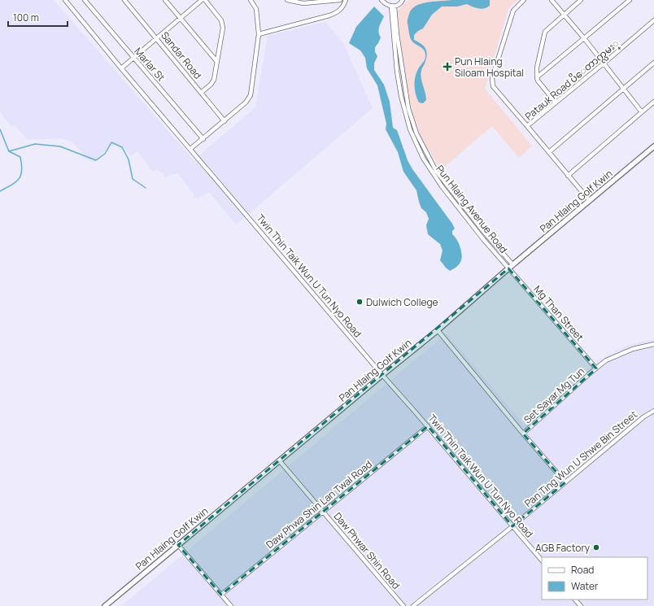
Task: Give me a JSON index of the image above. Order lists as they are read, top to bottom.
{
  "streets": {
    "street": [
      "Sandar Road",
      "Marlar St",
      "Patauk Road ပိေတာက္လမး္",
      "Pan Hlaing Golf Kwin",
      "Pun Hlaing Avenue Road",
      "Twin Thin Taik Wun U Tun Nyo Road",
      "Mg Than Street",
      "Set Sayar Mg Tun",
      "Pan Ting Wun U Shwe Bin Street",
      "Daw Phwa Shin Lan Twal Road",
      "Daw Phwar Shin Road"
    ]
  },
  "crossings": [
    ["Patauk Road ပိေတာက္လမး္", "Pan Hlaing Golf Kwin"],
    ["Pan Hlaing Golf Kwin", "Pun Hlaing Avenue Road"],
    ["Pan Hlaing Golf Kwin", "Twin Thin Taik Wun U Tun Nyo Road"],
    ["Pan Hlaing Golf Kwin", "Mg Than Street"],
    ["Pan Hlaing Golf Kwin", "Daw Phwar Shin Road"],
    ["Pun Hlaing Avenue Road", "Mg Than Street"],
    ["Twin Thin Taik Wun U Tun Nyo Road", "Pan Ting Wun U Shwe Bin Street"],
    ["Twin Thin Taik Wun U Tun Nyo Road", "Daw Phwa Shin Lan Twal Road"],
    ["Mg Than Street", "Set Sayar Mg Tun"],
    ["Set Sayar Mg Tun", "Pan Ting Wun U Shwe Bin Street"],
    ["Daw Phwa Shin Lan Twal Road", "Daw Phwar Shin Road"]
  ],
  "places": {
    "health": ["Pun Hlaing Siloam Hospital"],
    "other": ["Dulwich College", "AGB Factory"]
  },
  "legend": ["Road", "Water"],
  "scale_bar": "100 m"
}
